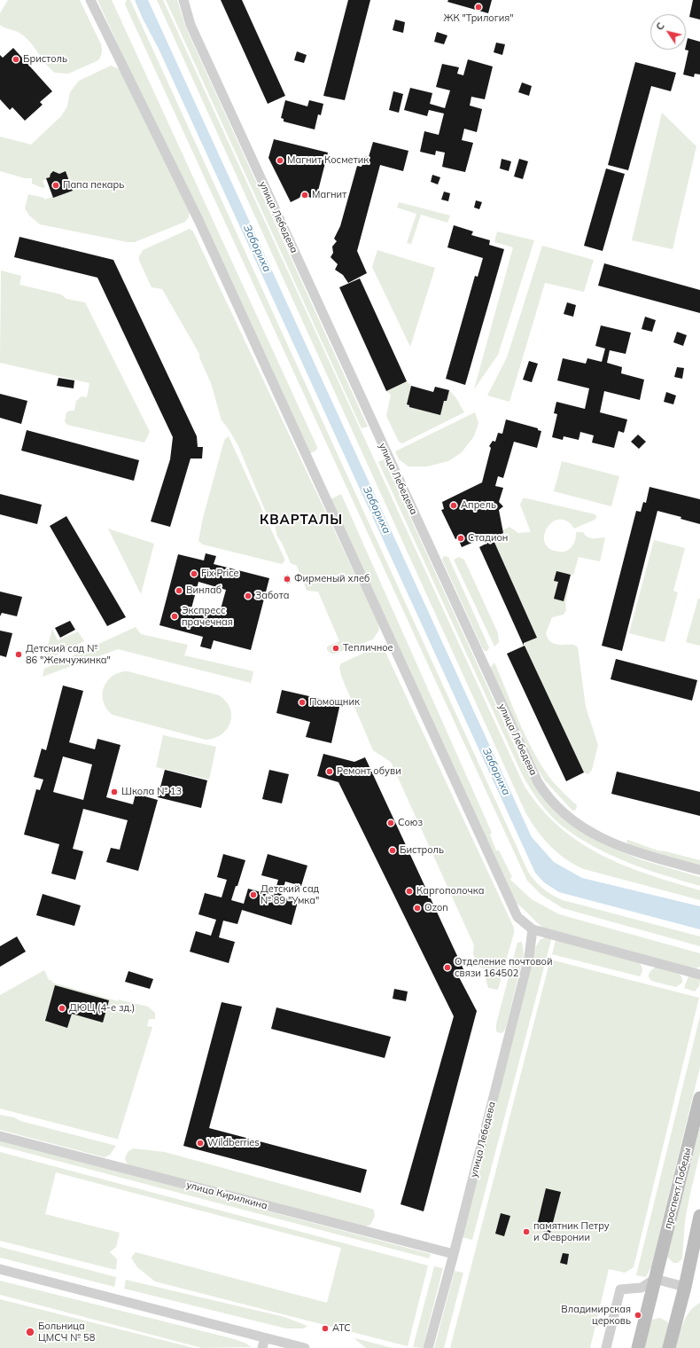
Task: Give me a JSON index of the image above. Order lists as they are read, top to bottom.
{
  "streets": {
    "main road": ["проспект Победы"],
    "street": ["улица Лебедева", "улица Кирилкина"]
  },
  "crossings": [
    ["улица Лебедева", "улица Кирилкина"]
  ],
  "districts": ["КВАРТАЛЫ"],
  "water": ["Забориха"],
  "places": [
    "ЖК \"Трилогия\"",
    "Бристоль",
    "Магнит Косметик",
    "Папа пекарь",
    "Магнит",
    "Апрель",
    "Стадион",
    "Fix Price",
    "Фирменый хлеб",
    "Винлаб",
    "Забота",
    "Экспресс прачечная",
    "Тепличное",
    "Детский сад № 86 \"Жемчужинка\"",
    "Помощник",
    "Ремонт обуви",
    "Школа № 13",
    "Союз",
    "Бистроль",
    "Каргополочка",
    "Детский сад № 89 \"Умка\"",
    "Ozon",
    "Отделение почтовой связи 164502",
    "ДЮЦ (4-е зд.)",
    "Wildberries",
    "памятник Петру и Февронии",
    "Владимирская церковь",
    "АТС",
    "Больница ЦМСЧ № 58"
  ],
  "north": "top left"
}
